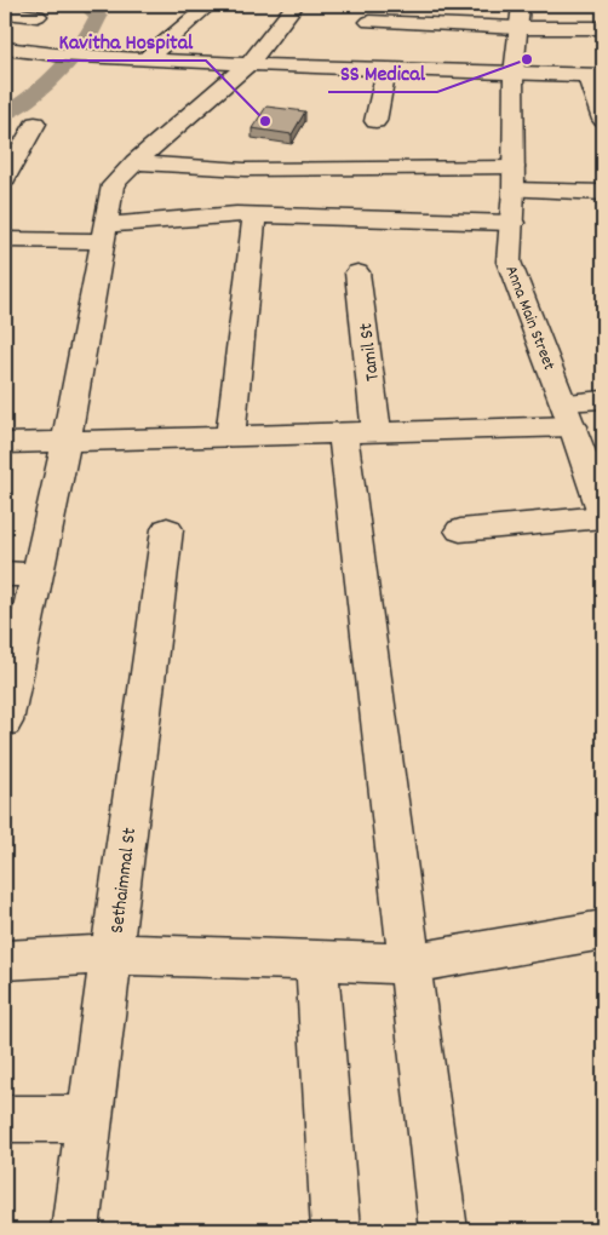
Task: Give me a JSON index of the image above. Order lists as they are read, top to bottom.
{
  "streets": {
    "street": ["Anna Main Street", "Tamil St", "Sethaimmal St"]
  },
  "places": ["SS Medical", "Kavitha Hospital"]
}
